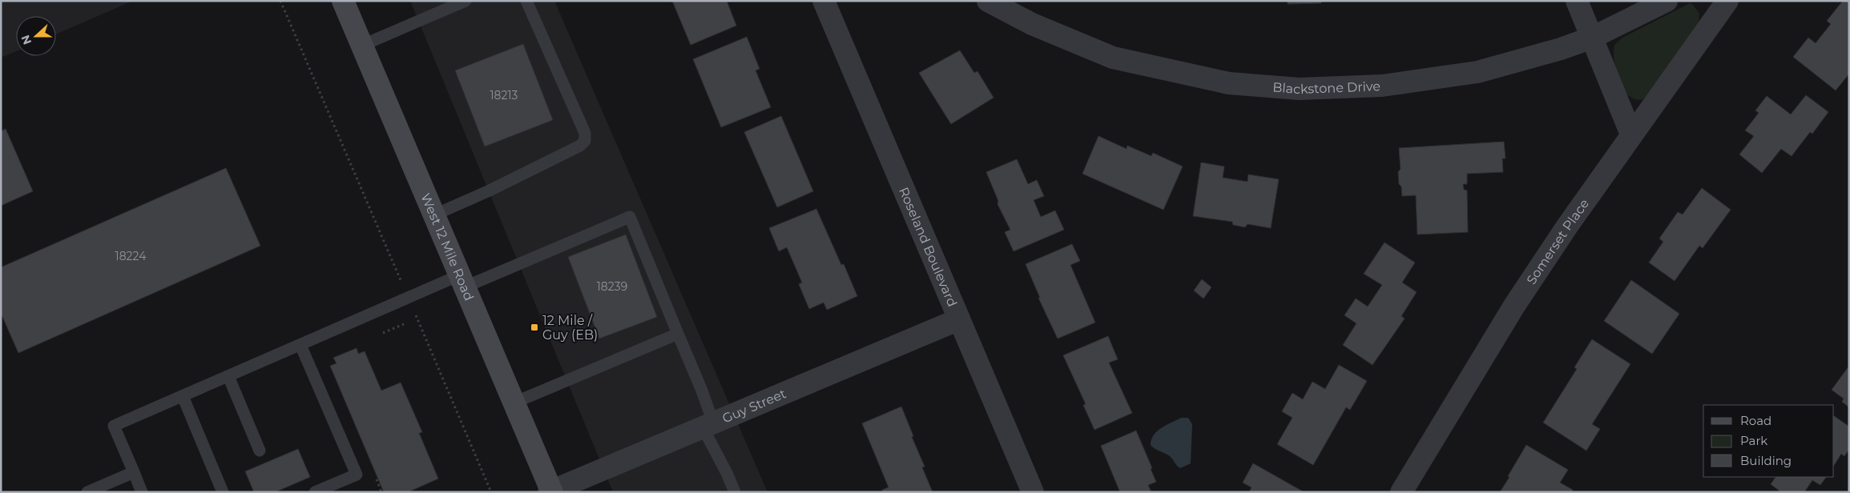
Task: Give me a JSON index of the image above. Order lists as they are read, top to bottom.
{
  "streets": {
    "main road": ["West 12 Mile Road"],
    "street": [
      "Blackstone Drive",
      "Somerset Place",
      "Roseland Boulevard",
      "Guy Street"
    ]
  },
  "crossings": [
    ["West 12 Mile Road", "Guy Street"],
    ["Roseland Boulevard", "Guy Street"]
  ],
  "places": {
    "transit": ["12 Mile / Guy (EB)"]
  },
  "house_numbers": ["18213", "18224", "18239"],
  "legend": ["Road", "Park", "Building"],
  "north": "left"
}
